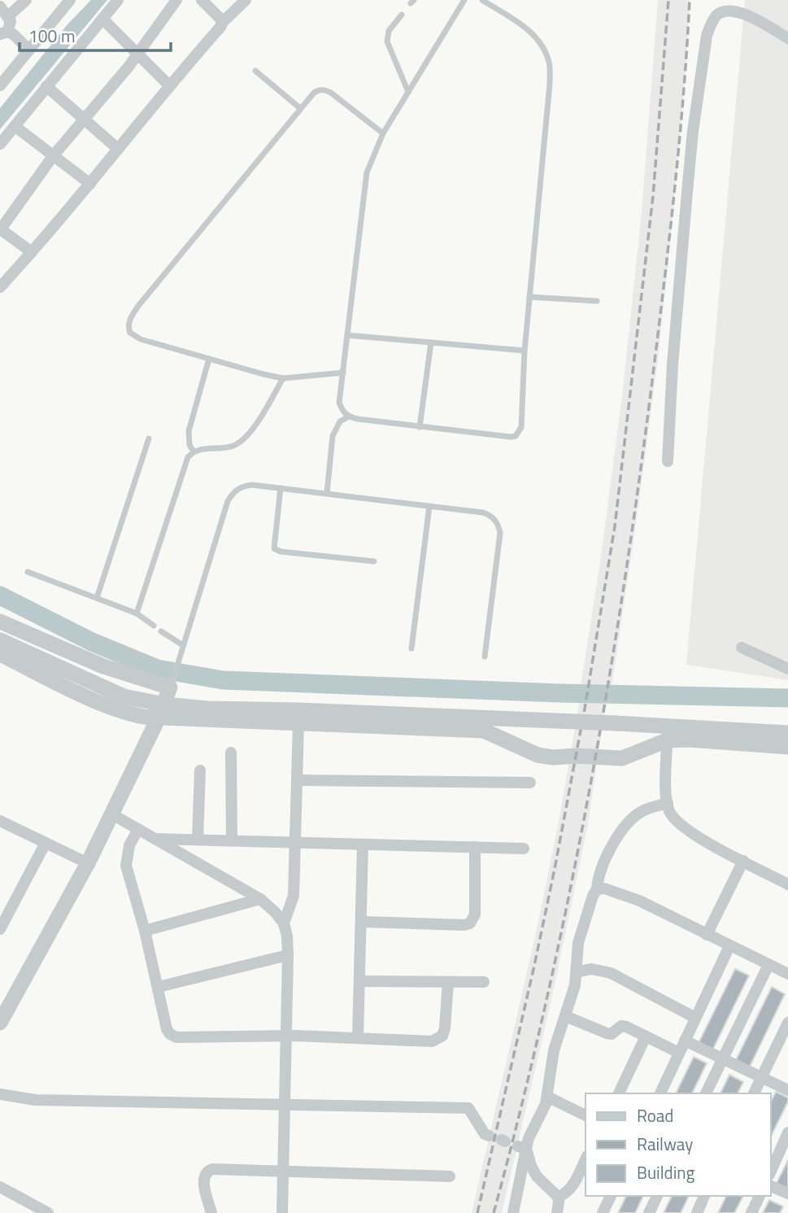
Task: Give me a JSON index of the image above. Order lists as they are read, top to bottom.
{
  "legend": ["Road", "Railway", "Building"],
  "scale_bar": "100 m"
}
